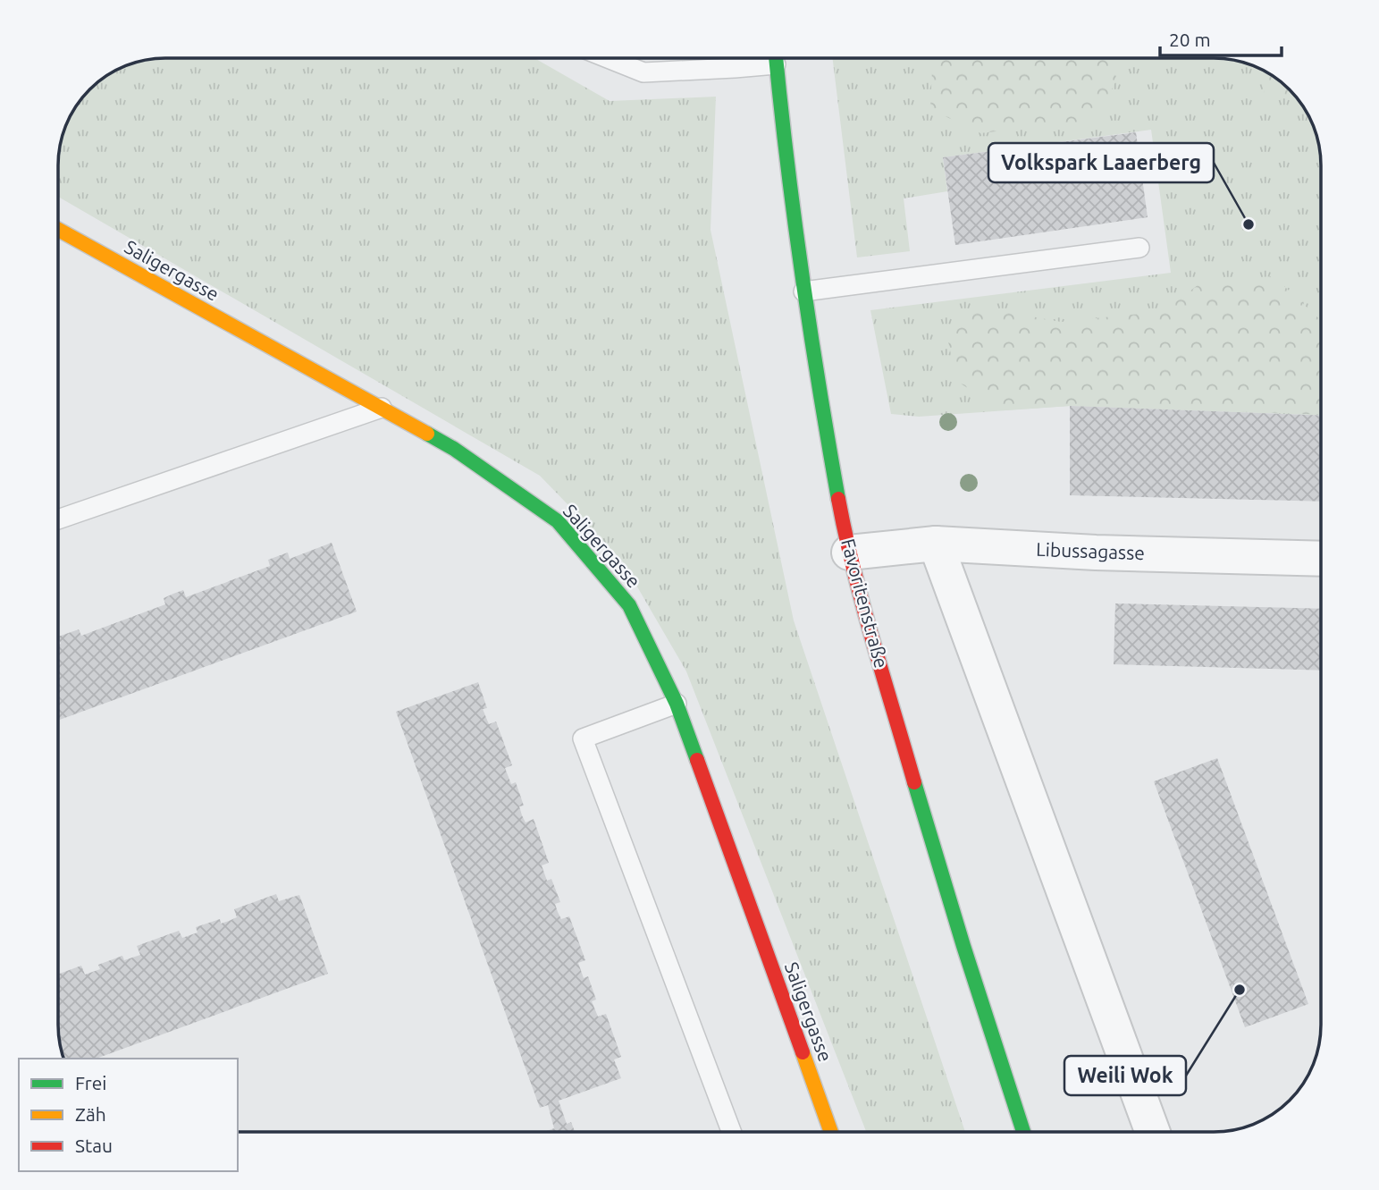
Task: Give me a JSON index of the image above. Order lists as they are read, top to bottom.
{
  "streets": {
    "street": ["Saligergasse", "Libussagasse", "Favoritenstraße"]
  },
  "crossings": [
    ["Libussagasse", "Favoritenstraße"]
  ],
  "places": ["Volkspark Laaerberg", "Weili Wok"],
  "legend": ["Frei", "Zäh", "Stau"],
  "scale_bar": "20 m"
}
